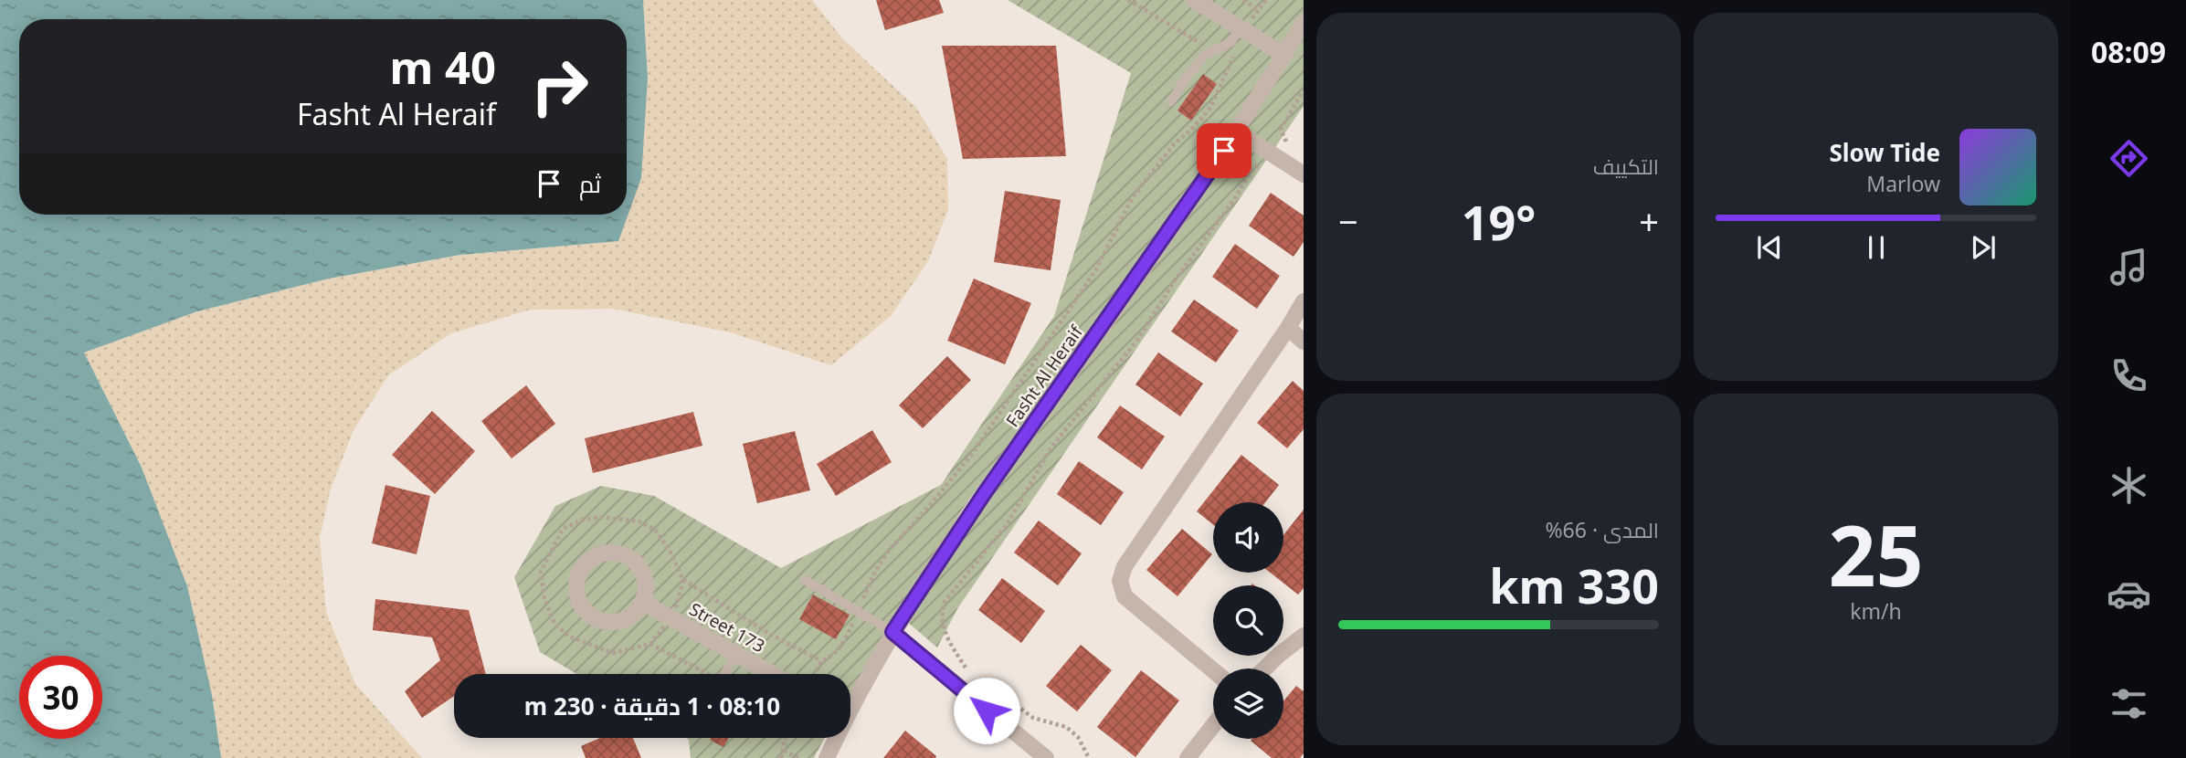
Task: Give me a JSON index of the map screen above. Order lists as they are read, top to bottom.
{
  "streets": {
    "street": ["Fasht Al Heraif", "Street 173"]
  },
  "page": {
    "tabs": "08:09",
    "tile": [
      "التكييف",
      ["25", "km/h"],
      ["المدى · 66%", "330 km"]
    ],
    "turn": ["40 m", "Fasht Al Heraif"],
    "song": ["Slow Tide", "Marlow"],
    "then": "ثم",
    "heat": ["−", "19°", "+"],
    "limit": "30",
    "trip": "08:10 · 1 دقيقة · 230 m"
  }
}
